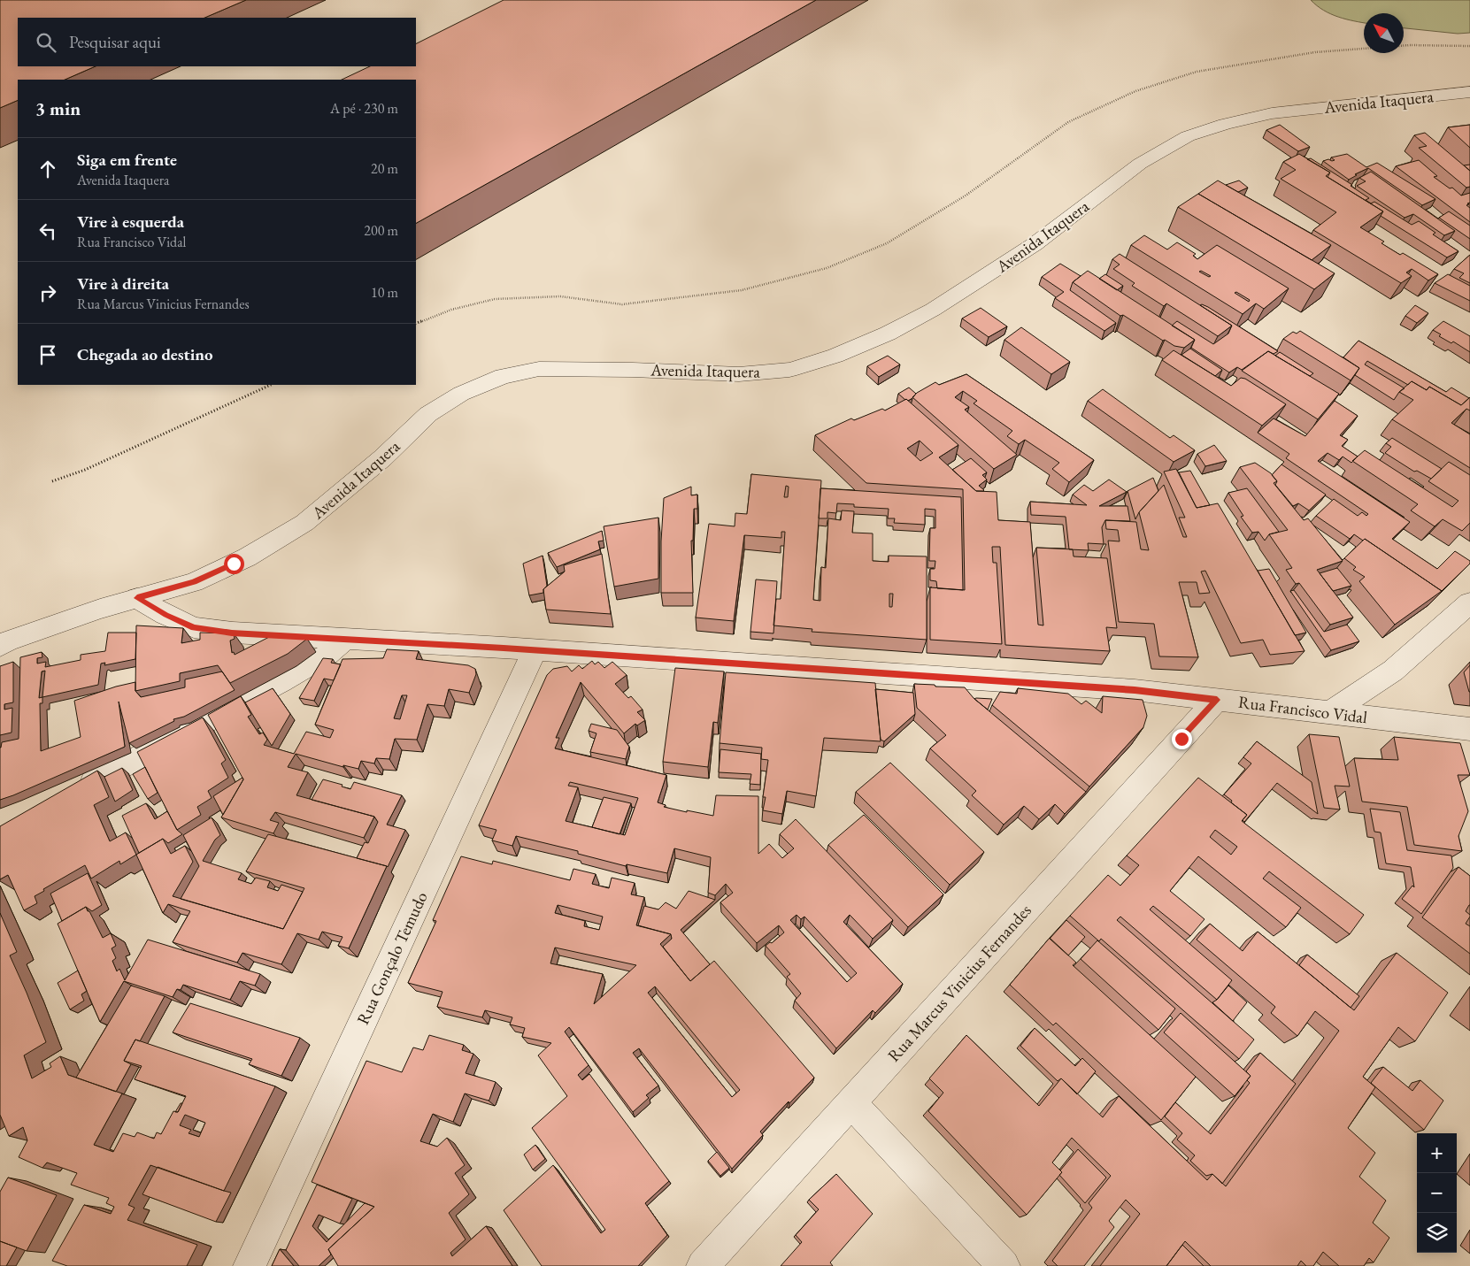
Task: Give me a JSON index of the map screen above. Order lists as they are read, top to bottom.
{
  "streets": {
    "street": [
      "Avenida Itaquera",
      "Rua Francisco Vidal",
      "Rua Gonçalo Temudo",
      "Rua Marcus Vinicius Fernandes"
    ]
  },
  "crossings": [
    ["Avenida Itaquera", "Rua Francisco Vidal"],
    ["Rua Francisco Vidal", "Rua Gonçalo Temudo"],
    ["Rua Francisco Vidal", "Rua Marcus Vinicius Fernandes"]
  ],
  "north": "top left",
  "page": {
    "search": "Pesquisar aqui",
    "heading": ["3 min", "A pé · 230 m"],
    "list": [
      ["Siga em frente", "Avenida Itaquera", "20 m"],
      ["Vire à esquerda", "Rua Francisco Vidal", "200 m"],
      ["Vire à direita", "Rua Marcus Vinicius Fernandes", "10 m"],
      "Chegada ao destino"
    ],
    "map_buttons": ["+", "−"]
  }
}
